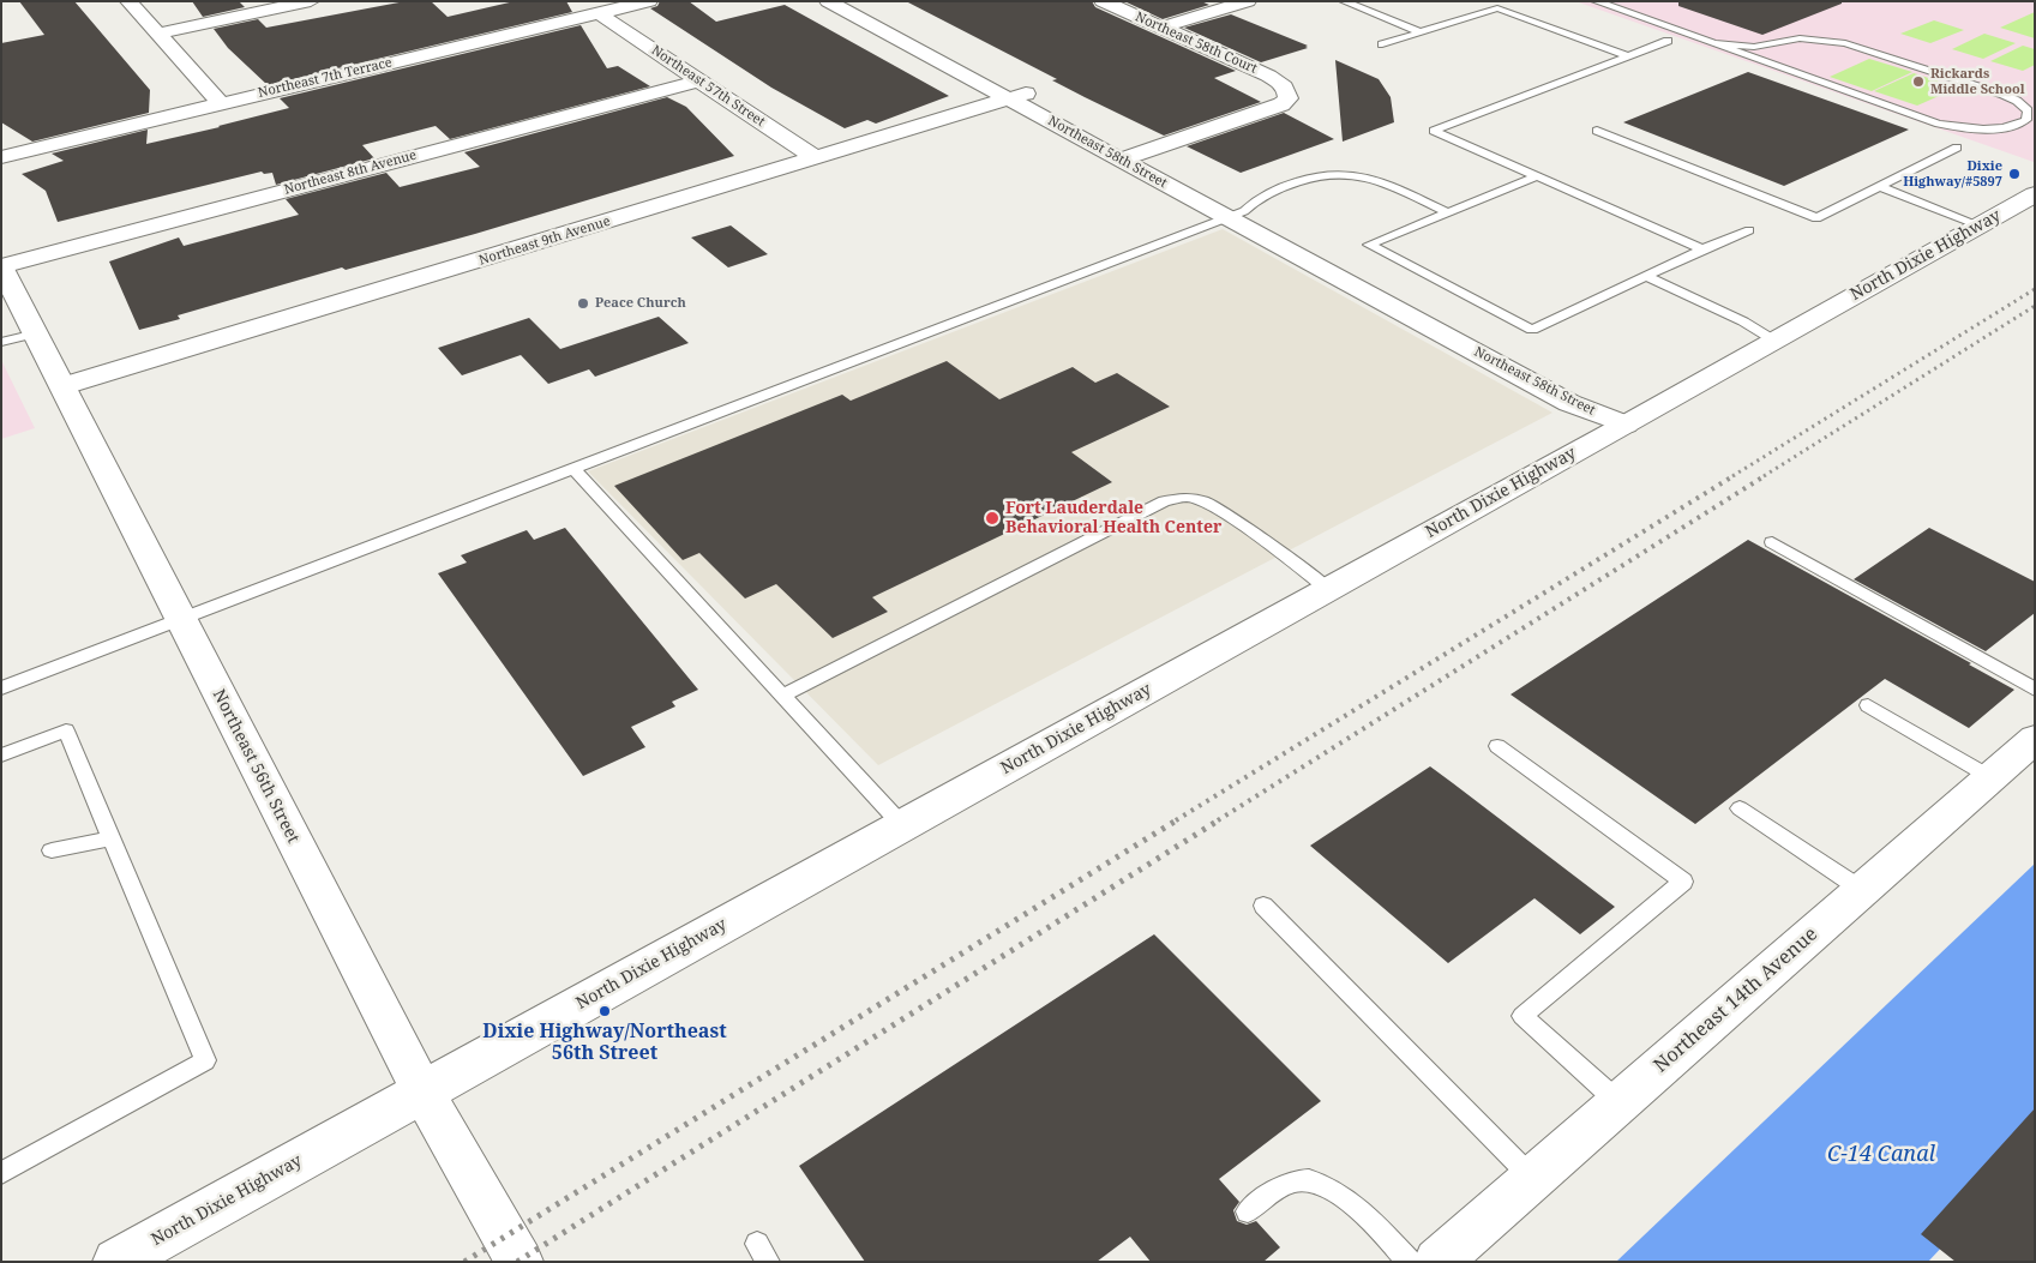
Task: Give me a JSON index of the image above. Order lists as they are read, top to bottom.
{
  "streets": {
    "street": [
      "Northeast 58th Court",
      "Northeast 7th Terrace",
      "Northeast 57th Street",
      "Northeast 58th Street",
      "Northeast 8th Avenue",
      "Northeast 9th Avenue",
      "North Dixie Highway",
      "Northeast 56th Street",
      "Northeast 14th Avenue"
    ]
  },
  "crossings": [
    ["Northeast 58th Court", "Northeast 58th Street"],
    ["Northeast 7th Terrace", "Northeast 57th Street"],
    ["Northeast 57th Street", "Northeast 8th Avenue"],
    ["Northeast 57th Street", "Northeast 9th Avenue"],
    ["Northeast 58th Street", "Northeast 9th Avenue"],
    ["Northeast 58th Street", "North Dixie Highway"],
    ["Northeast 8th Avenue", "Northeast 56th Street"],
    ["Northeast 9th Avenue", "Northeast 56th Street"],
    ["North Dixie Highway", "Northeast 56th Street"]
  ],
  "water": ["C-14 Canal"],
  "places": [
    "Rickards Middle School",
    "Dixie Highway/#5897",
    "Peace Church",
    "Fort Lauderdale Behavioral Health Center",
    "Dixie Highway/Northeast 56th Street"
  ]
}
